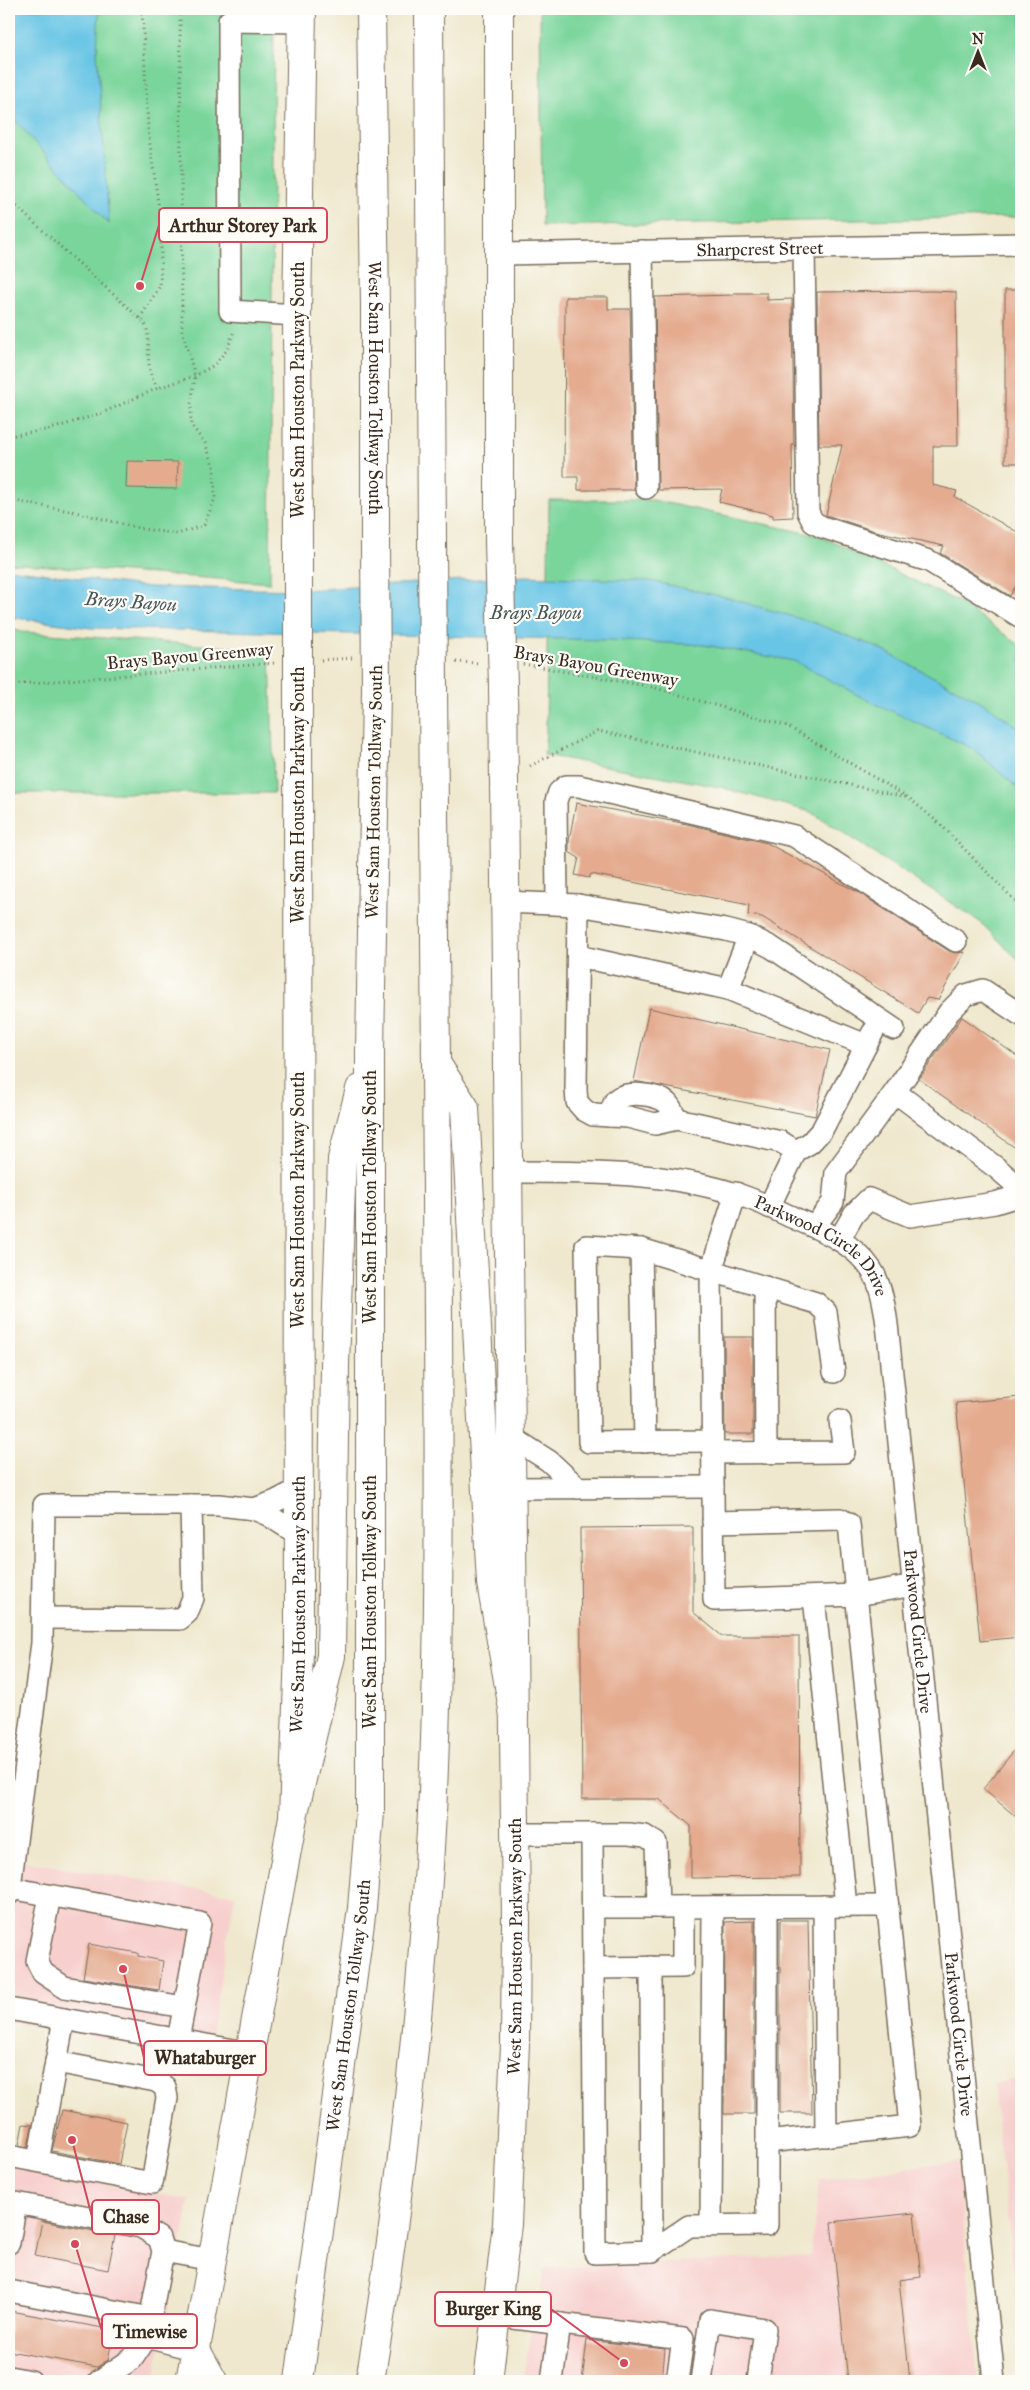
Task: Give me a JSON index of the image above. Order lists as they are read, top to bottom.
{
  "streets": {
    "main road": ["West Sam Houston Tollway South", "West Sam Houston Parkway South"],
    "street": ["Sharpcrest Street", "Parkwood Circle Drive"],
    "path": ["Brays Bayou Greenway"]
  },
  "crossings": [
    ["Sharpcrest Street", "West Sam Houston Parkway South"],
    ["West Sam Houston Parkway South", "Parkwood Circle Drive"]
  ],
  "water": ["Brays Bayou"],
  "places": [
    "Arthur Storey Park",
    "Whataburger",
    "Chase",
    "Timewise",
    "Burger King"
  ],
  "north": "top"
}
